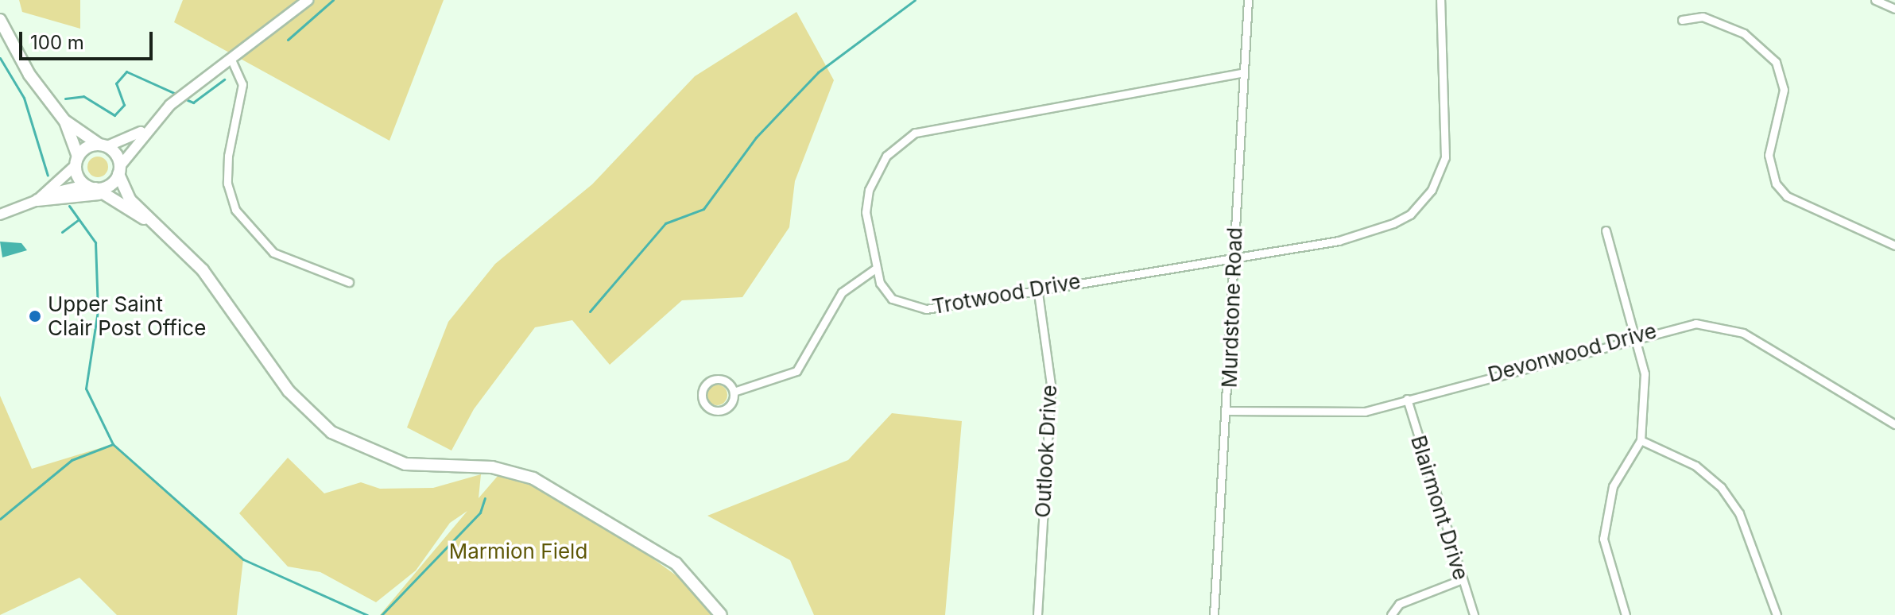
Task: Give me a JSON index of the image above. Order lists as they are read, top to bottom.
{
  "streets": {
    "street": [
      "Trotwood Drive",
      "Murdstone Road",
      "Devonwood Drive",
      "Outlook Drive",
      "Blairmont Drive"
    ]
  },
  "crossings": [
    ["Trotwood Drive", "Murdstone Road"],
    ["Trotwood Drive", "Outlook Drive"],
    ["Murdstone Road", "Devonwood Drive"],
    ["Devonwood Drive", "Blairmont Drive"]
  ],
  "parks": ["Marmion Field"],
  "places": ["Upper Saint Clair Post Office"],
  "scale_bar": "100 m"
}
